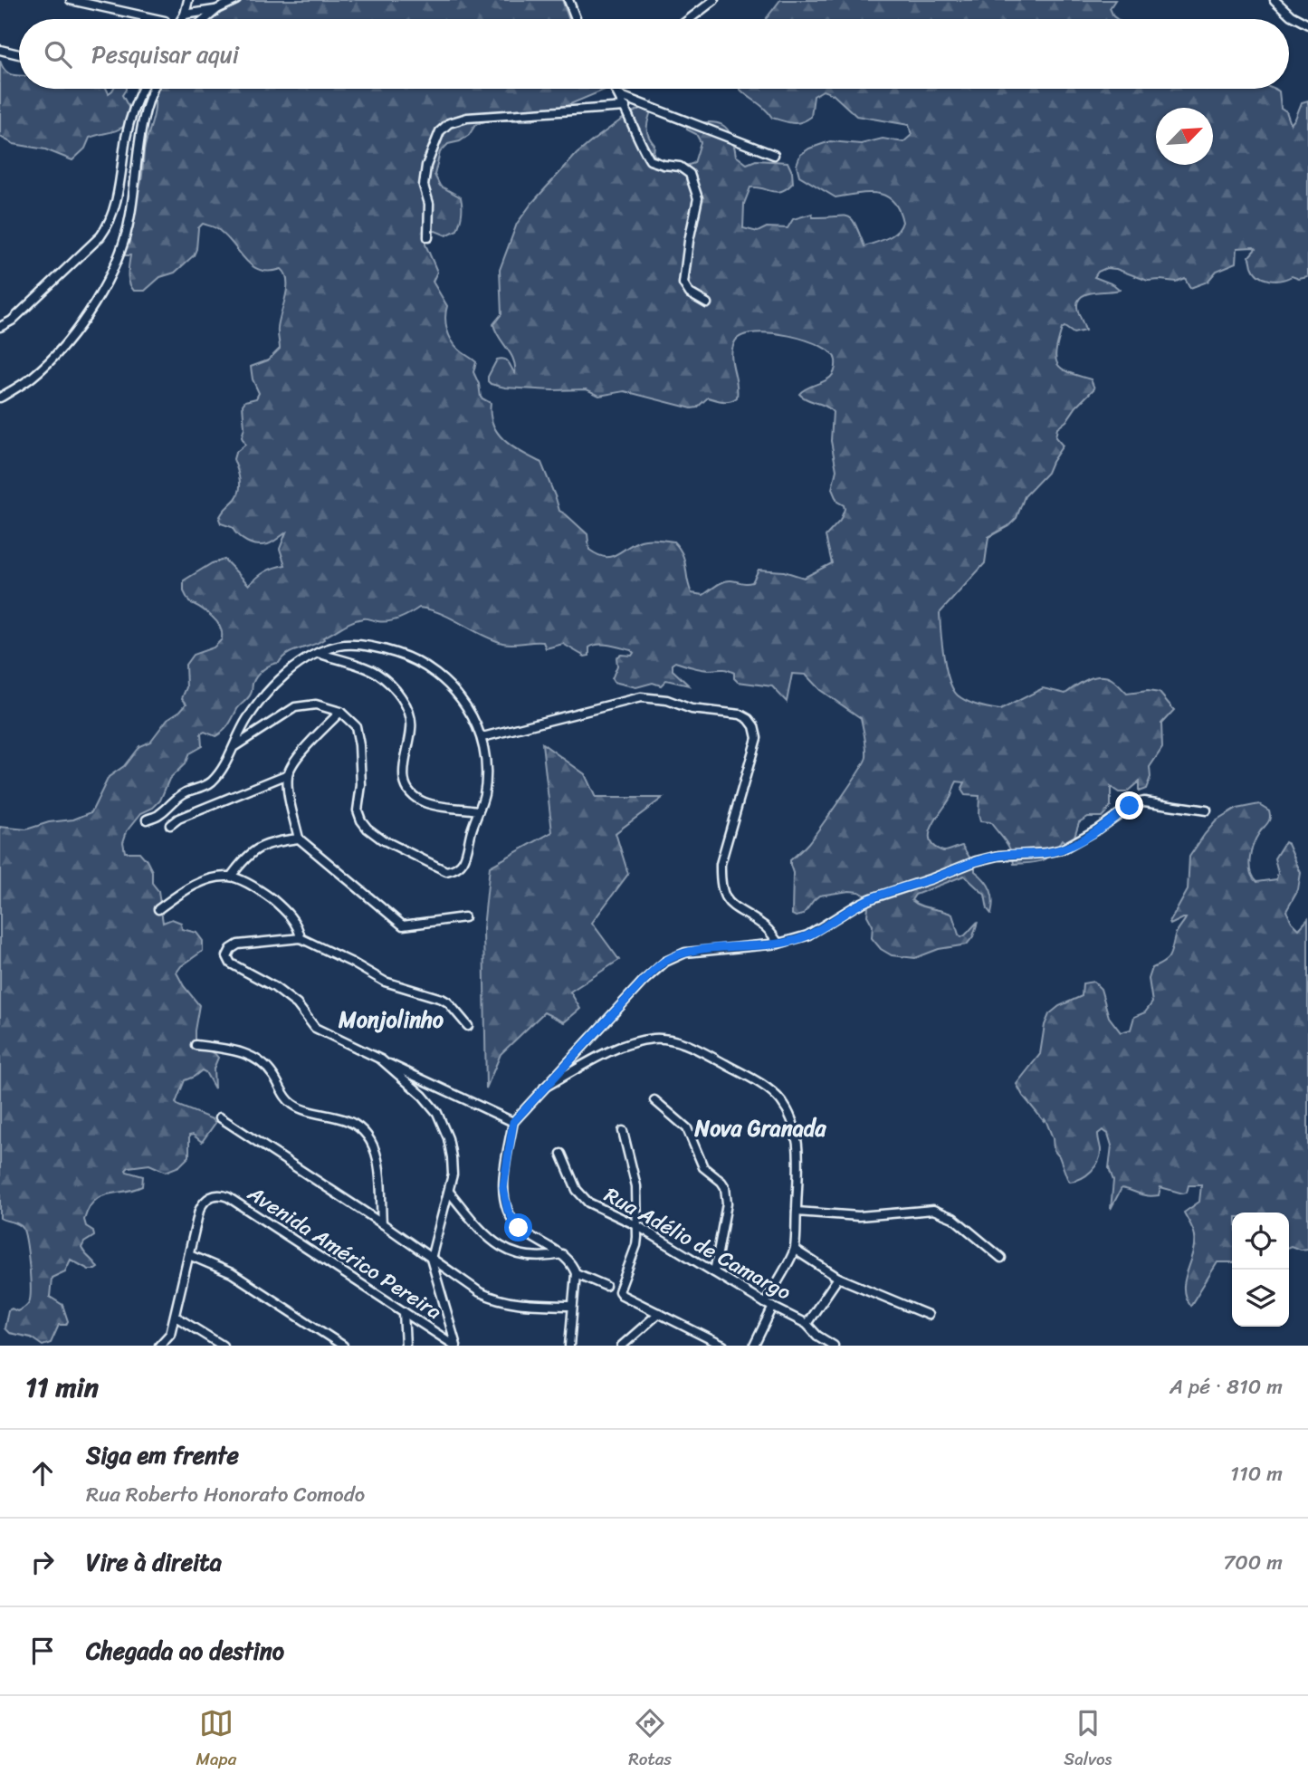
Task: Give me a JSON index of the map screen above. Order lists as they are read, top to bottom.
{
  "streets": {
    "street": ["Rua Adélio de Camargo", "Avenida Américo Pereira"]
  },
  "districts": ["Monjolinho", "Nova Granada"],
  "north": "top right",
  "page": {
    "search": "Pesquisar aqui",
    "heading": ["11 min", "A pé · 810 m"],
    "list": [
      ["Siga em frente", "Rua Roberto Honorato Comodo", "110 m"],
      ["Vire à direita", "700 m"],
      "Chegada ao destino"
    ],
    "nav": ["Mapa", "Rotas", "Salvos"]
  }
}
